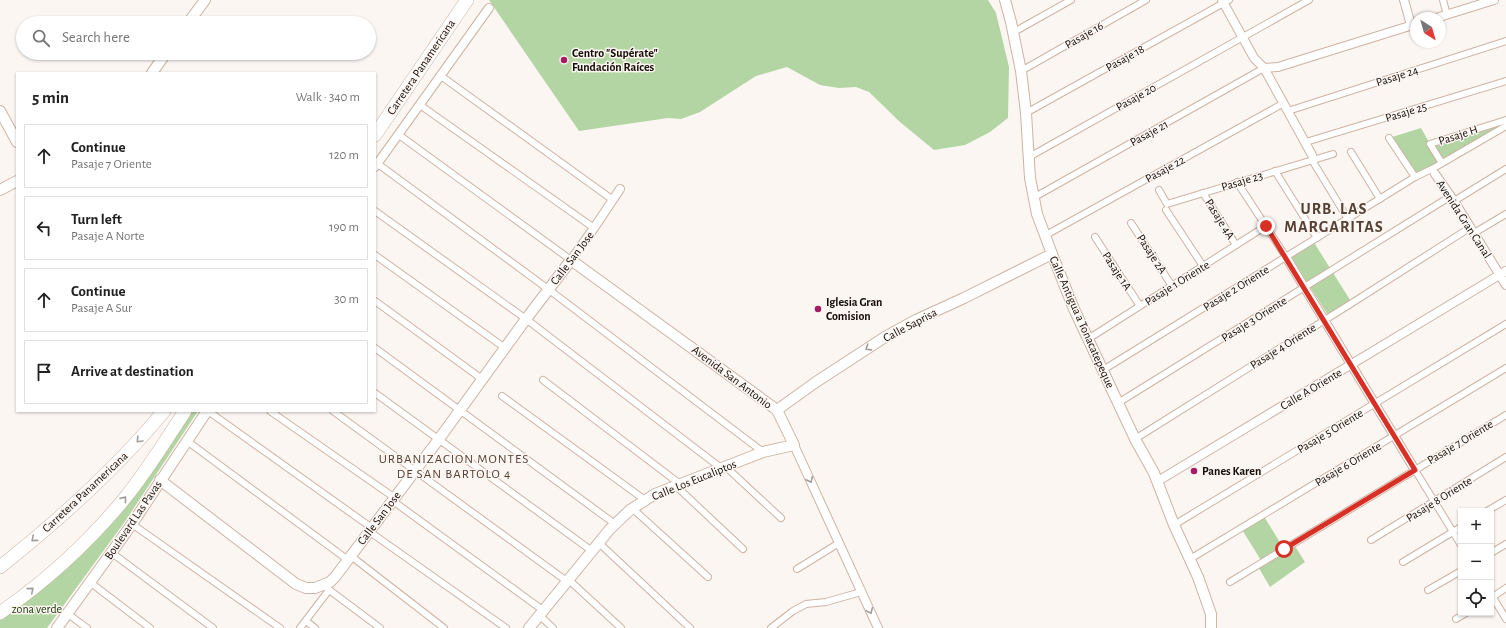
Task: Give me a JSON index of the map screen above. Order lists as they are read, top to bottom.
{
  "streets": {
    "highway": ["Carretera Panamericana"],
    "street": [
      "Pasaje 16",
      "Pasaje 18",
      "Pasaje 24",
      "Pasaje 20",
      "Pasaje 25",
      "Pasaje 21",
      "Pasaje H",
      "Pasaje 22",
      "Pasaje 23",
      "Pasaje 4A",
      "Avenida Gran Canal",
      "Pasaje 2A",
      "Calle San Jose",
      "Pasaje 1A",
      "Pasaje 1 Oriente",
      "Pasaje 2 Oriente",
      "Pasaje 3 Oriente",
      "Calle Antigua a Tonacatepeque",
      "Calle Saprisa",
      "Pasaje 4 Oriente",
      "Avenida San Antonio",
      "Calle A Oriente",
      "Pasaje 5 Oriente",
      "Pasaje 7 Oriente",
      "Pasaje 6 Oriente",
      "Calle Los Eucaliptos",
      "Pasaje 8 Oriente",
      "Boulevard Las Pavas"
    ]
  },
  "crossings": [
    ["Pasaje 16", "Calle Antigua a Tonacatepeque"],
    ["Pasaje 18", "Calle Antigua a Tonacatepeque"],
    ["Pasaje 24", "Pasaje 22"],
    ["Pasaje 20", "Calle Antigua a Tonacatepeque"],
    ["Pasaje 21", "Calle Antigua a Tonacatepeque"],
    ["Pasaje H", "Pasaje 2 Oriente"],
    ["Pasaje 22", "Calle Antigua a Tonacatepeque"],
    ["Pasaje 23", "Pasaje 4A"],
    ["Pasaje 4A", "Pasaje 1 Oriente"],
    ["Avenida Gran Canal", "Pasaje 2 Oriente"],
    ["Avenida Gran Canal", "Pasaje 3 Oriente"],
    ["Avenida Gran Canal", "Pasaje 4 Oriente"],
    ["Avenida Gran Canal", "Calle A Oriente"],
    ["Pasaje 2A", "Pasaje 1 Oriente"],
    ["Calle San Jose", "Avenida San Antonio"],
    ["Pasaje 1A", "Pasaje 1 Oriente"],
    ["Pasaje 1 Oriente", "Calle Antigua a Tonacatepeque"],
    ["Pasaje 2 Oriente", "Calle Antigua a Tonacatepeque"],
    ["Pasaje 3 Oriente", "Calle Antigua a Tonacatepeque"],
    ["Calle Antigua a Tonacatepeque", "Calle Saprisa"],
    ["Calle Antigua a Tonacatepeque", "Pasaje 4 Oriente"],
    ["Calle Antigua a Tonacatepeque", "Calle A Oriente"],
    ["Calle Antigua a Tonacatepeque", "Pasaje 5 Oriente"],
    ["Calle Antigua a Tonacatepeque", "Pasaje 6 Oriente"],
    ["Calle Saprisa", "Avenida San Antonio"],
    ["Avenida San Antonio", "Calle Los Eucaliptos"]
  ],
  "one_way": ["Calle Saprisa"],
  "districts": ["URB. LAS MARGARITAS", "URBANIZACION MONTES DE SAN BARTOLO 4"],
  "parks": ["zona verde"],
  "places": ["Centro \"Supérate\" Fundación Raíces", "Iglesia Gran Comision", "Panes Karen"],
  "north": "bottom right",
  "page": {
    "search": "Search here",
    "heading": ["5 min", "Walk · 340 m"],
    "list": [
      ["Continue", "Pasaje 7 Oriente", "120 m"],
      ["Turn left", "Pasaje A Norte", "190 m"],
      ["Continue", "Pasaje A Sur", "30 m"],
      "Arrive at destination"
    ],
    "map_buttons": ["+", "−"]
  }
}
